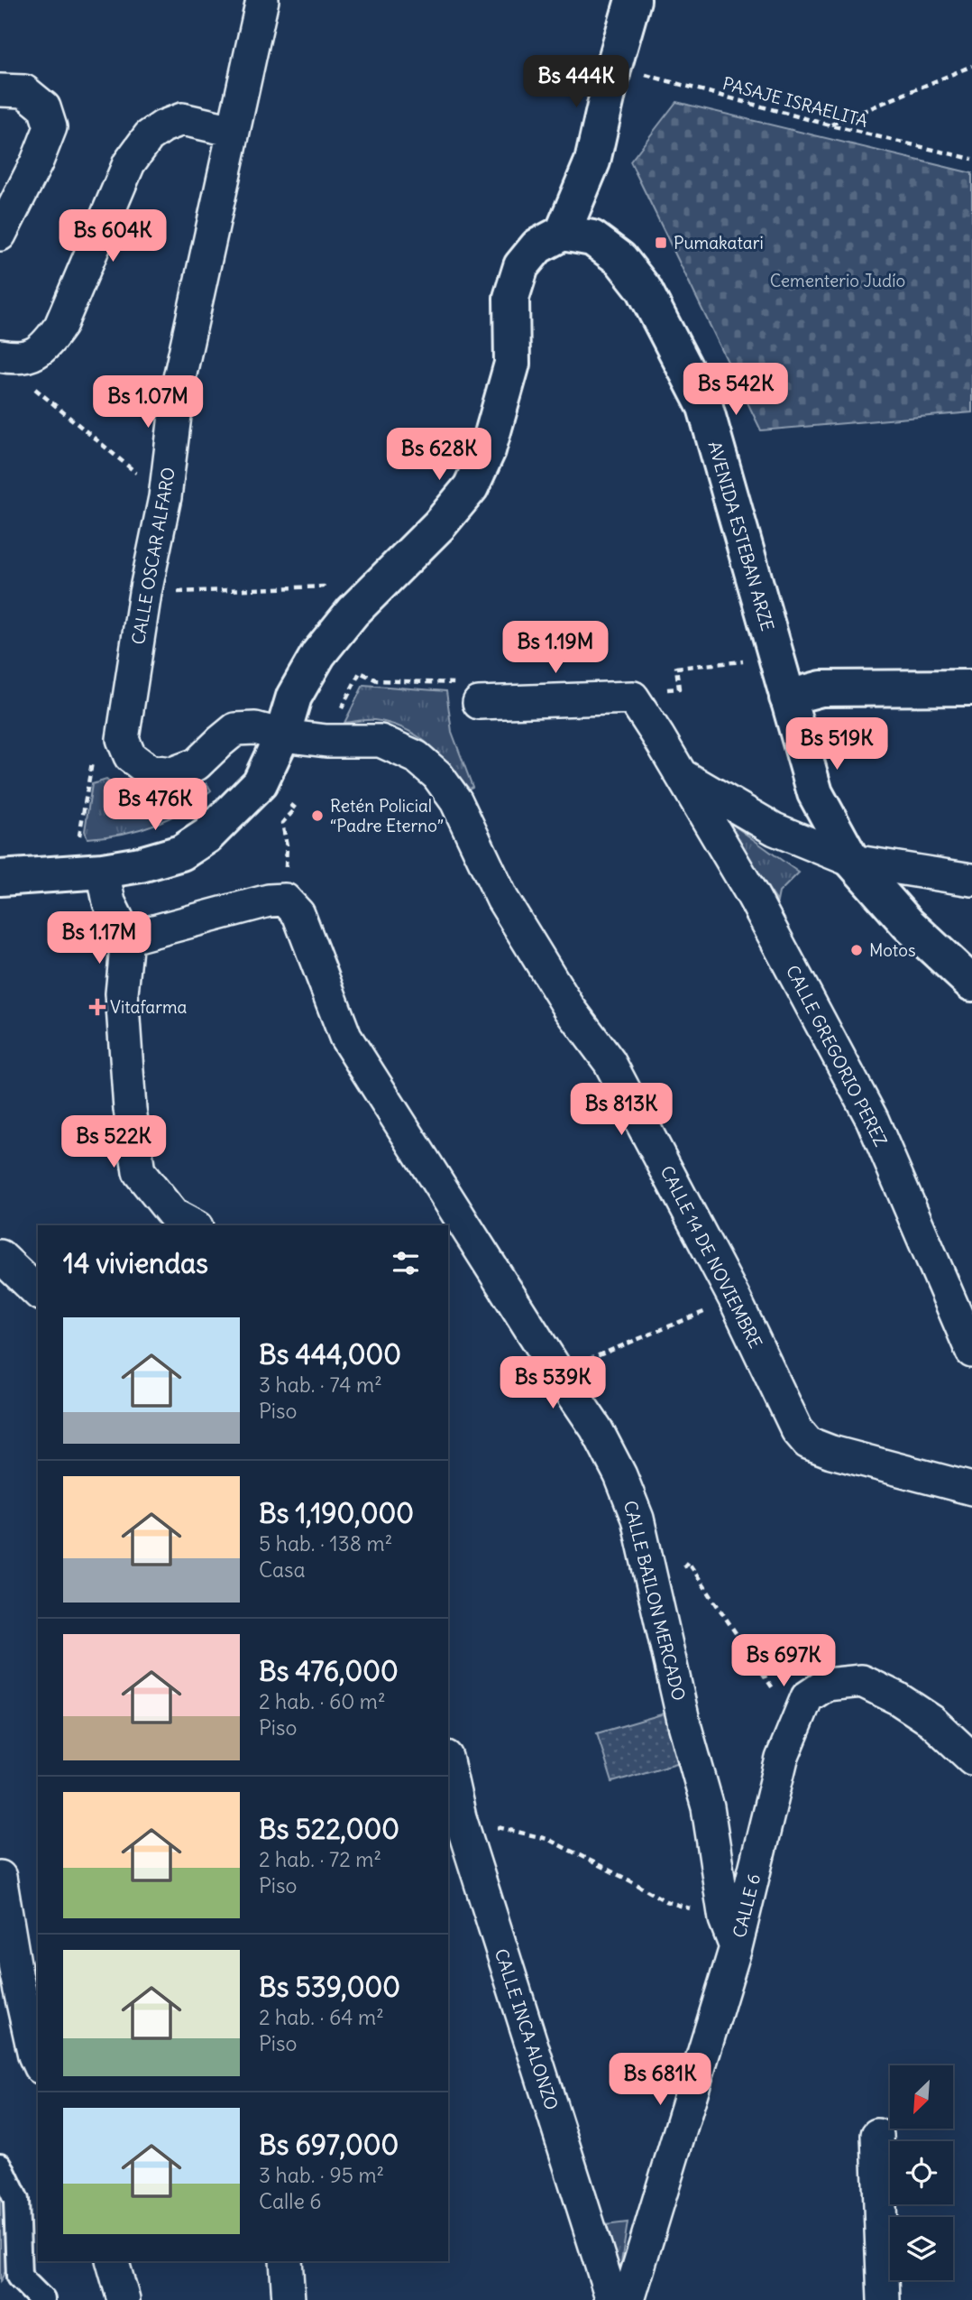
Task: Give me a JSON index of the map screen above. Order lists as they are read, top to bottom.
{
  "streets": {
    "main road": ["AVENIDA ESTEBAN ARZE"],
    "street": [
      "CALLE OSCAR ALFARO",
      "CALLE GREGORIO PEREZ",
      "CALLE 14 DE NOVIEMBRE",
      "CALLE BAILON MERCADO",
      "CALLE 6",
      "CALLE INCA ALONZO"
    ],
    "path": ["PASAJE ISRAELITA"]
  },
  "crossings": [
    ["CALLE OSCAR ALFARO", "CALLE 14 DE NOVIEMBRE"],
    ["CALLE BAILON MERCADO", "CALLE 6"]
  ],
  "parks": ["Cementerio Judío"],
  "places": {
    "transit": ["Pumakatari"],
    "other": ["Retén Policial “Padre Eterno”", "Motos"],
    "health": ["Vitafarma"]
  },
  "north": "bottom left",
  "page": {
    "price": [
      "Bs 444K",
      "Bs 604K",
      "Bs 542K",
      "Bs 1.07M",
      "Bs 628K",
      "Bs 1.19M",
      "Bs 519K",
      "Bs 476K",
      "Bs 1.17M",
      "Bs 813K",
      "Bs 522K",
      "Bs 539K",
      "Bs 697K",
      "Bs 681K"
    ],
    "heading": "14 viviendas",
    "list": [
      {
        "name": "Bs 444,000",
        "note": "3 hab. · 74 m² · Piso"
      },
      {
        "name": "Bs 1,190,000",
        "note": "5 hab. · 138 m² · Casa"
      },
      {
        "name": "Bs 476,000",
        "note": "2 hab. · 60 m² · Piso"
      },
      {
        "name": "Bs 522,000",
        "note": "2 hab. · 72 m² · Piso"
      },
      {
        "name": "Bs 539,000",
        "note": "2 hab. · 64 m² · Piso"
      },
      {
        "name": "Bs 697,000",
        "note": "3 hab. · 95 m² · Calle 6"
      }
    ]
  }
}
